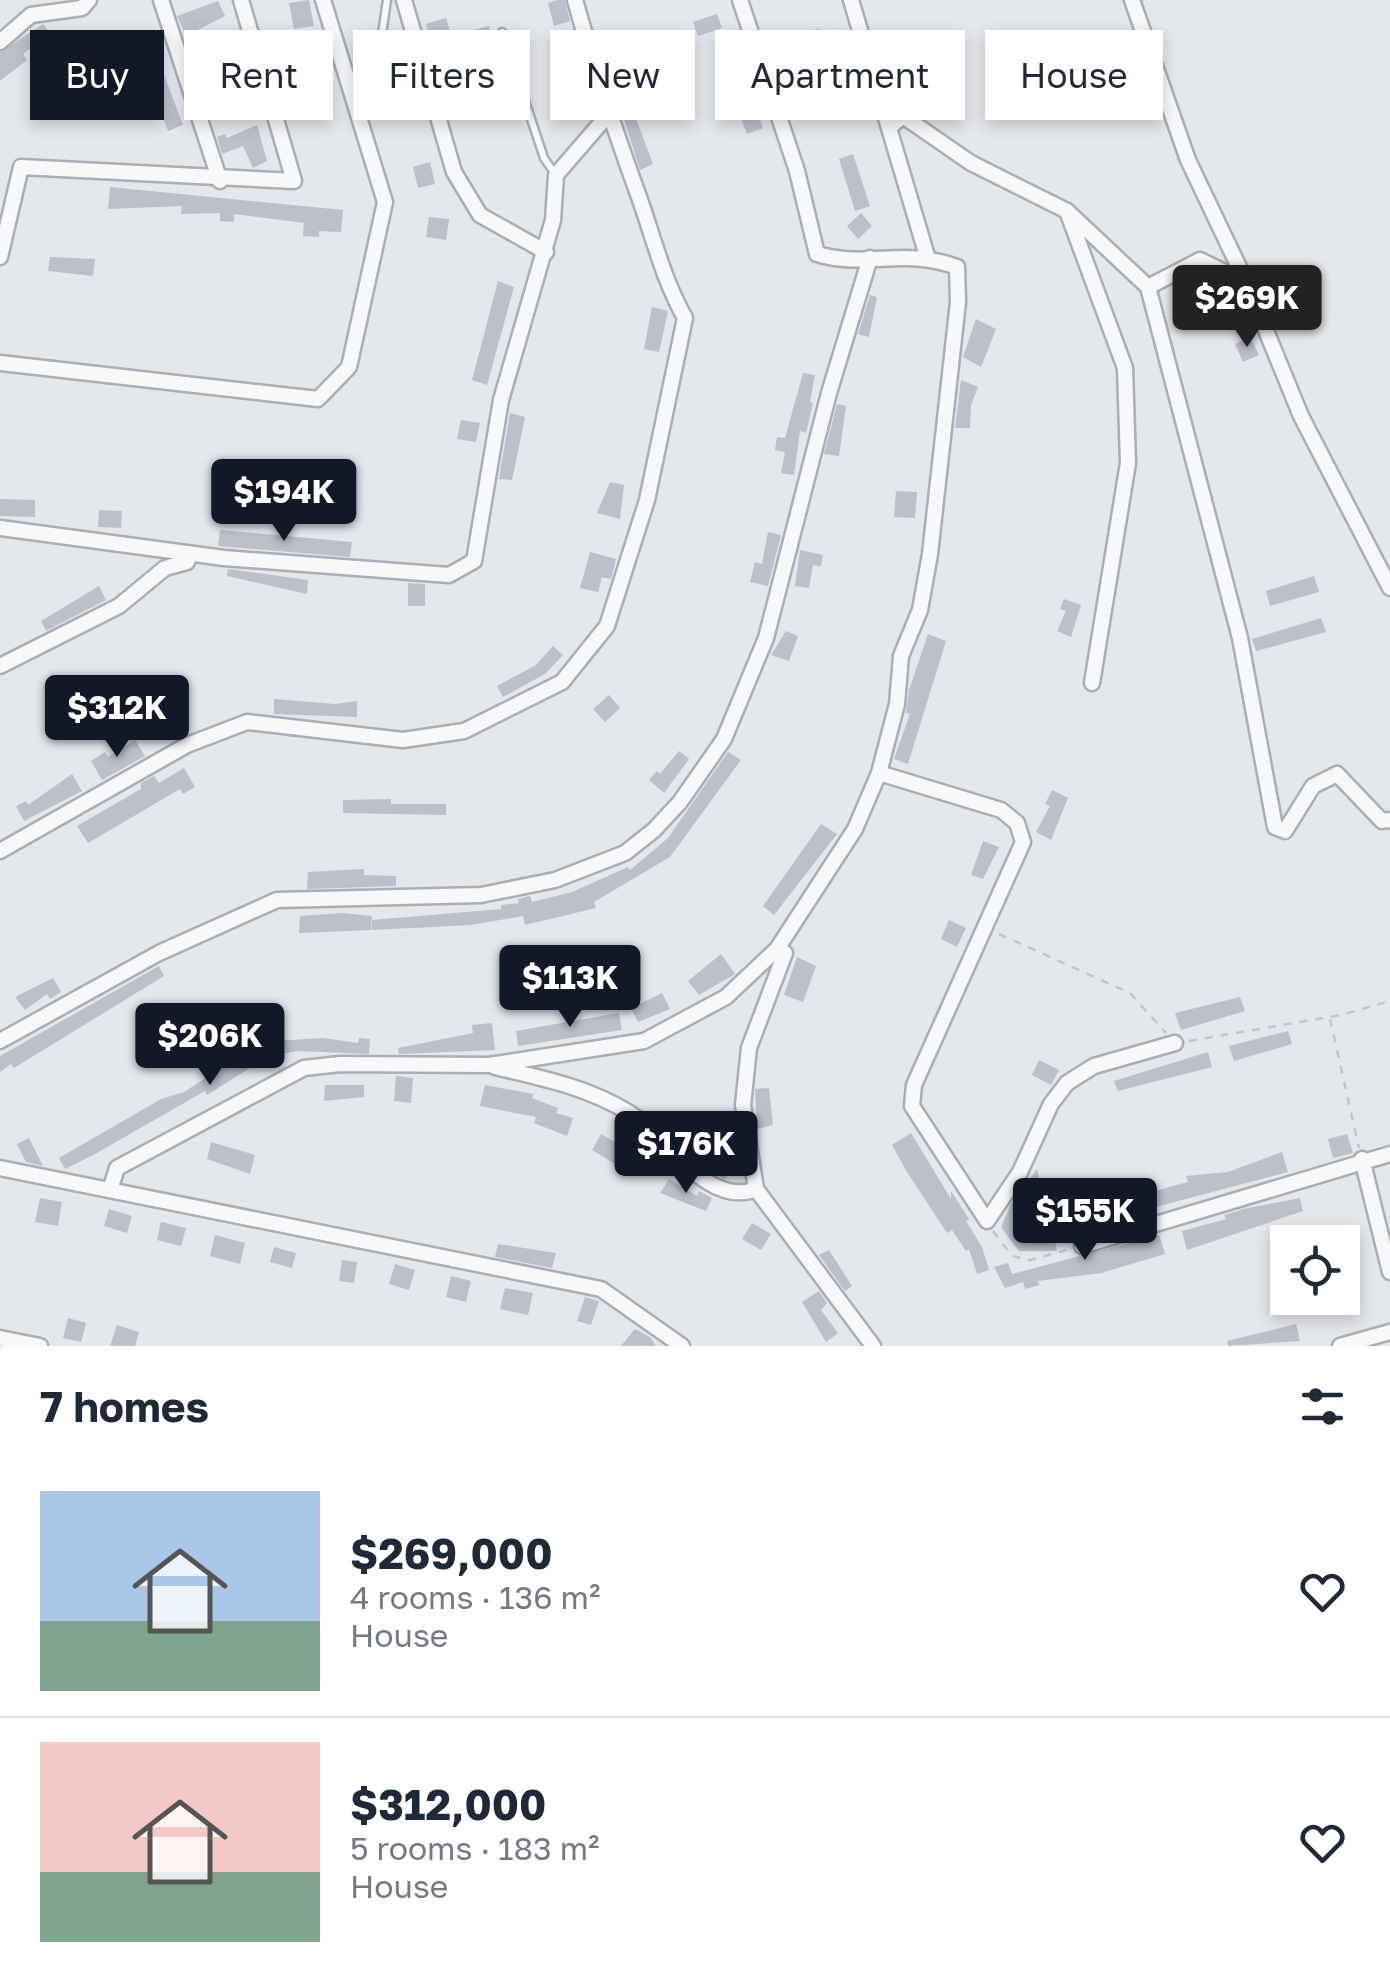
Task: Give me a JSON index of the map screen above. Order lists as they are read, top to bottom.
{
  "page": {
    "chip": [
      "Buy",
      "Rent",
      "Filters",
      "New",
      "Apartment",
      "House"
    ],
    "price": [
      "$269K",
      "$194K",
      "$312K",
      "$113K",
      "$206K",
      "$176K",
      "$155K"
    ],
    "heading": "7 homes",
    "list": [
      {
        "name": "$269,000",
        "note": "4 rooms · 136 m² · House"
      },
      {
        "name": "$312,000",
        "note": "5 rooms · 183 m² · House"
      }
    ]
  }
}
